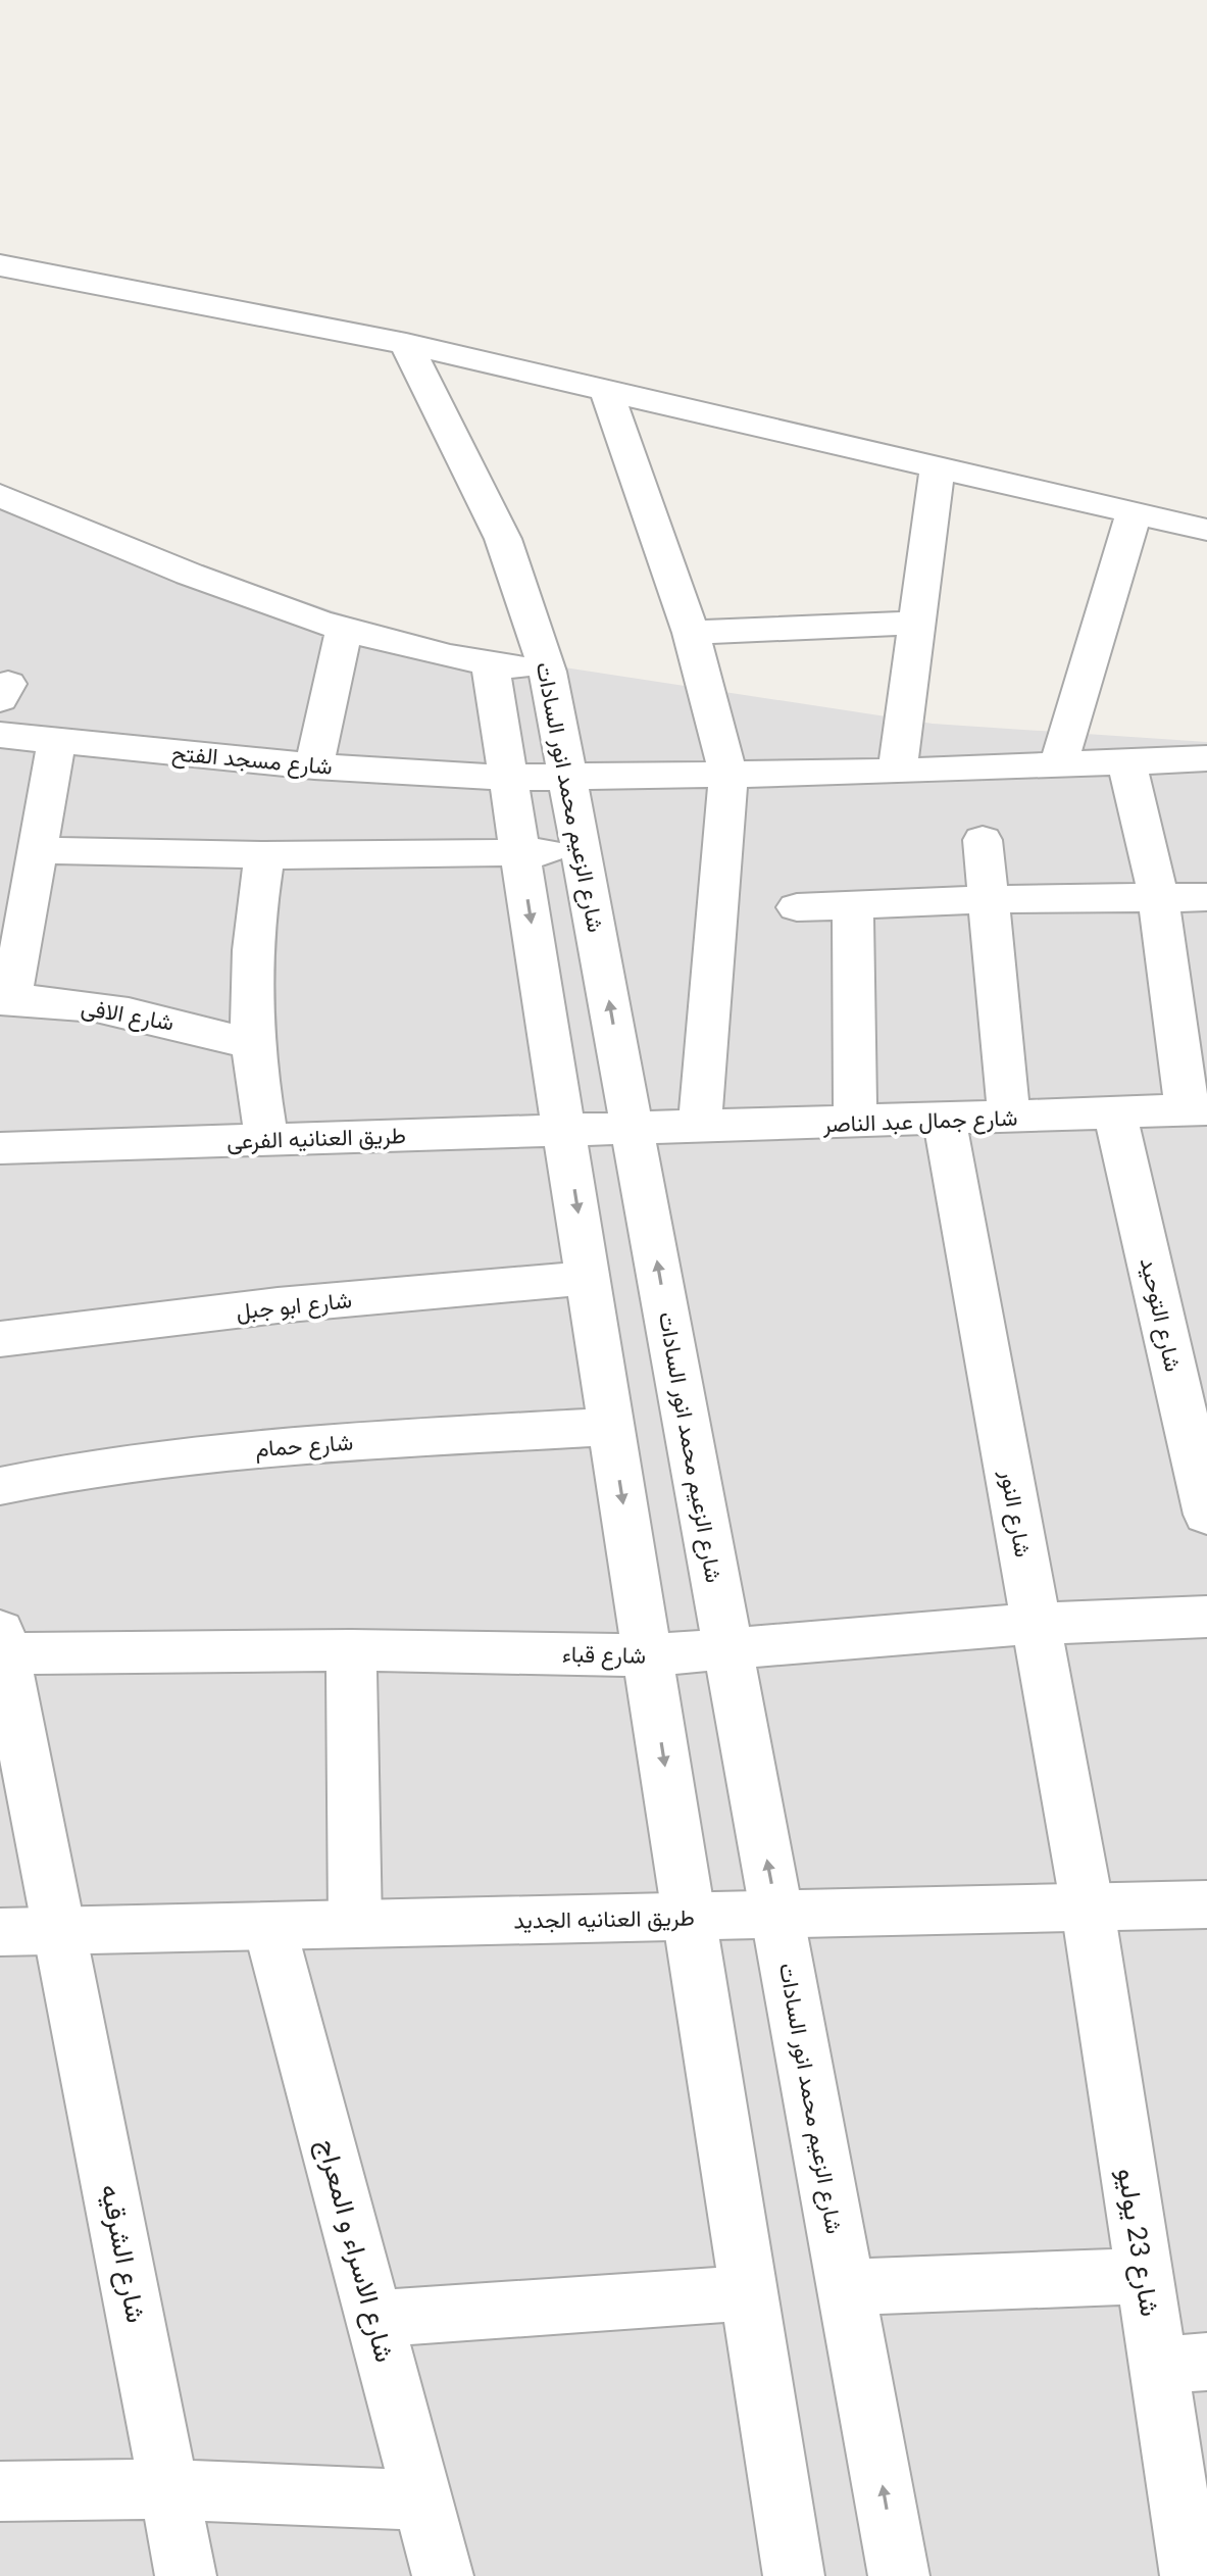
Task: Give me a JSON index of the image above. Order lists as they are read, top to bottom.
{
  "streets": {
    "street": [
      "شارع مسجد الفتح",
      "شارع الزعيم محمد انور السادات",
      "شارع الافى",
      "شارع جمال عبد الناصر",
      "طريق العنانيه الفرعى",
      "شارع ابو جبل",
      "شارع التوحيد",
      "شارع حمام",
      "شارع النور",
      "شارع قباء",
      "طريق العنانيه الجديد",
      "شارع 23 يوليو",
      "شارع الاسراء و المعراج",
      "شارع الشرقيه"
    ]
  },
  "crossings": [
    ["شارع مسجد الفتح", "شارع الزعيم محمد انور السادات"],
    ["شارع الزعيم محمد انور السادات", "شارع جمال عبد الناصر"],
    ["شارع الزعيم محمد انور السادات", "طريق العنانيه الفرعى"],
    ["شارع الزعيم محمد انور السادات", "شارع قباء"],
    ["شارع الزعيم محمد انور السادات", "طريق العنانيه الجديد"],
    ["شارع جمال عبد الناصر", "طريق العنانيه الفرعى"],
    ["شارع جمال عبد الناصر", "شارع التوحيد"],
    ["شارع جمال عبد الناصر", "شارع النور"],
    ["شارع النور", "شارع قباء"],
    ["شارع النور", "طريق العنانيه الجديد"],
    ["شارع النور", "شارع 23 يوليو"],
    ["شارع قباء", "شارع الشرقيه"],
    ["طريق العنانيه الجديد", "شارع 23 يوليو"],
    ["طريق العنانيه الجديد", "شارع الاسراء و المعراج"],
    ["طريق العنانيه الجديد", "شارع الشرقيه"]
  ]
}
